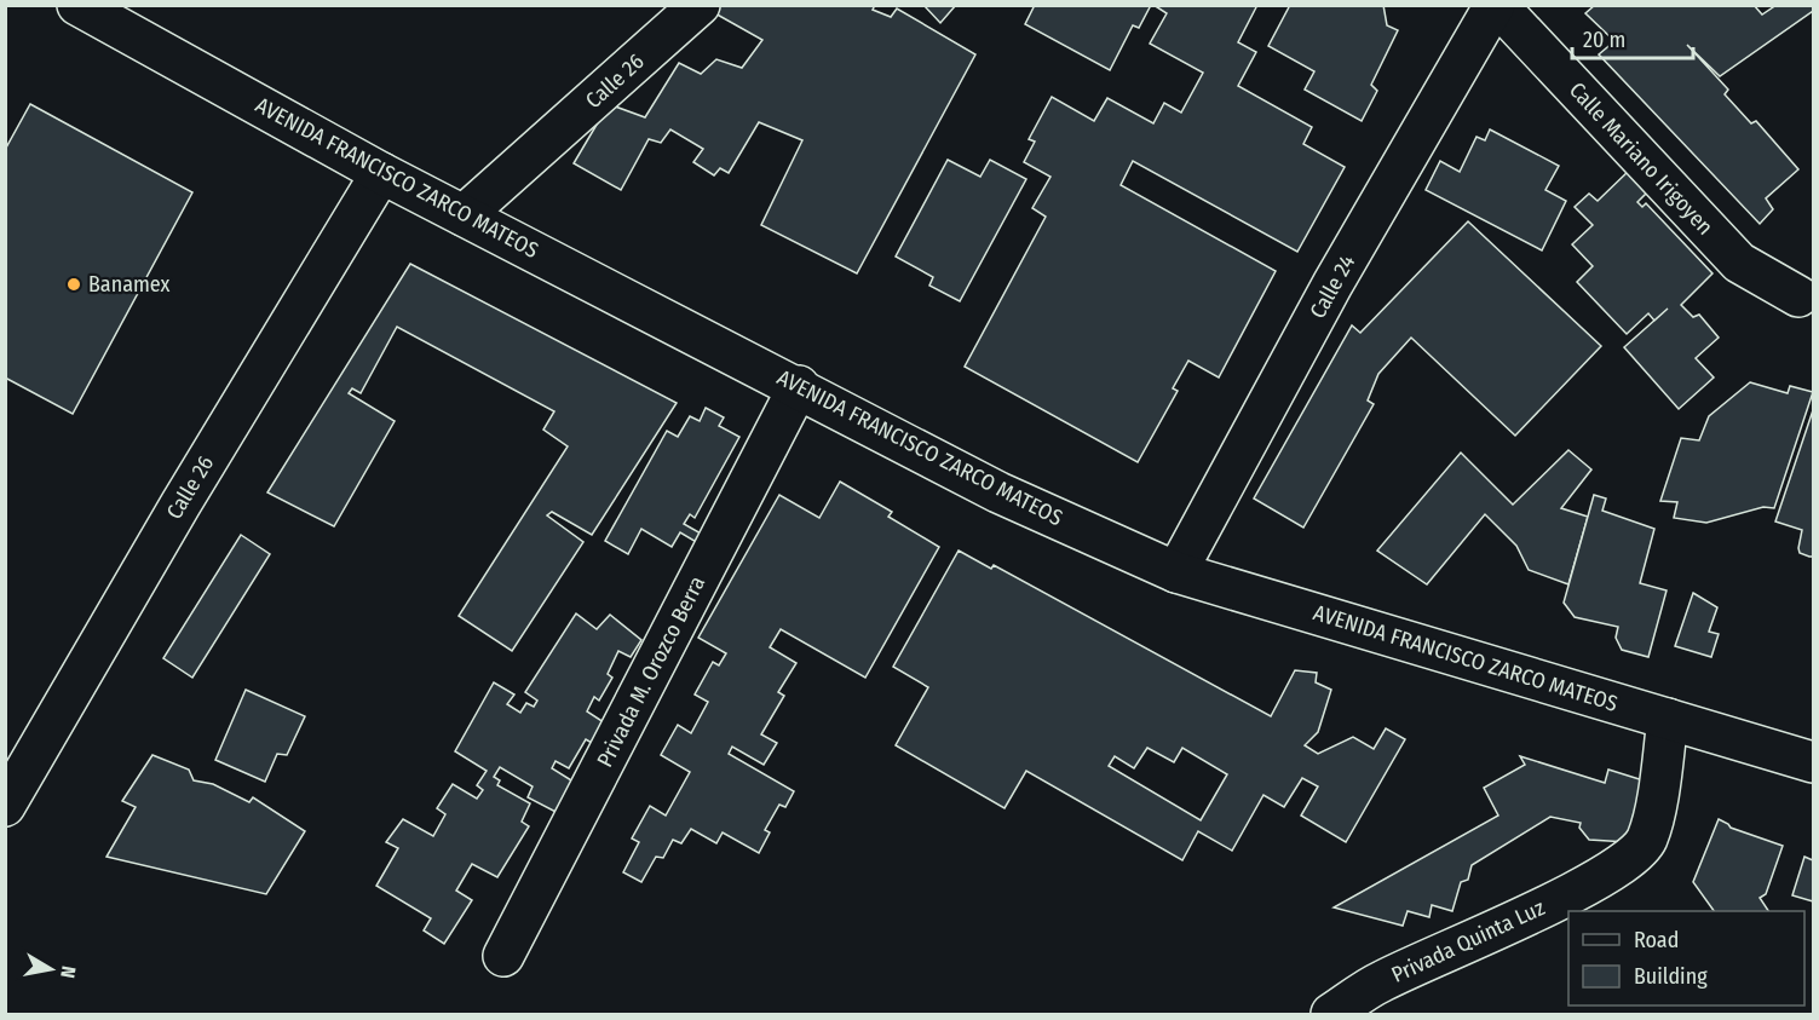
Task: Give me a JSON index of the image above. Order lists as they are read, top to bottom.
{
  "streets": {
    "street": [
      "Calle 26",
      "Calle Mariano Irigoyen",
      "AVENIDA FRANCISCO ZARCO MATEOS",
      "Calle 24",
      "Privada M. Orozco Berra",
      "Privada Quinta Luz"
    ]
  },
  "crossings": [
    ["Calle 26", "AVENIDA FRANCISCO ZARCO MATEOS"],
    ["Calle Mariano Irigoyen", "Calle 24"],
    ["AVENIDA FRANCISCO ZARCO MATEOS", "Calle 24"],
    ["AVENIDA FRANCISCO ZARCO MATEOS", "Privada M. Orozco Berra"],
    ["AVENIDA FRANCISCO ZARCO MATEOS", "Privada Quinta Luz"]
  ],
  "places": ["Banamex"],
  "legend": ["Road", "Building"],
  "scale_bar": "20 m",
  "north": "right"
}
